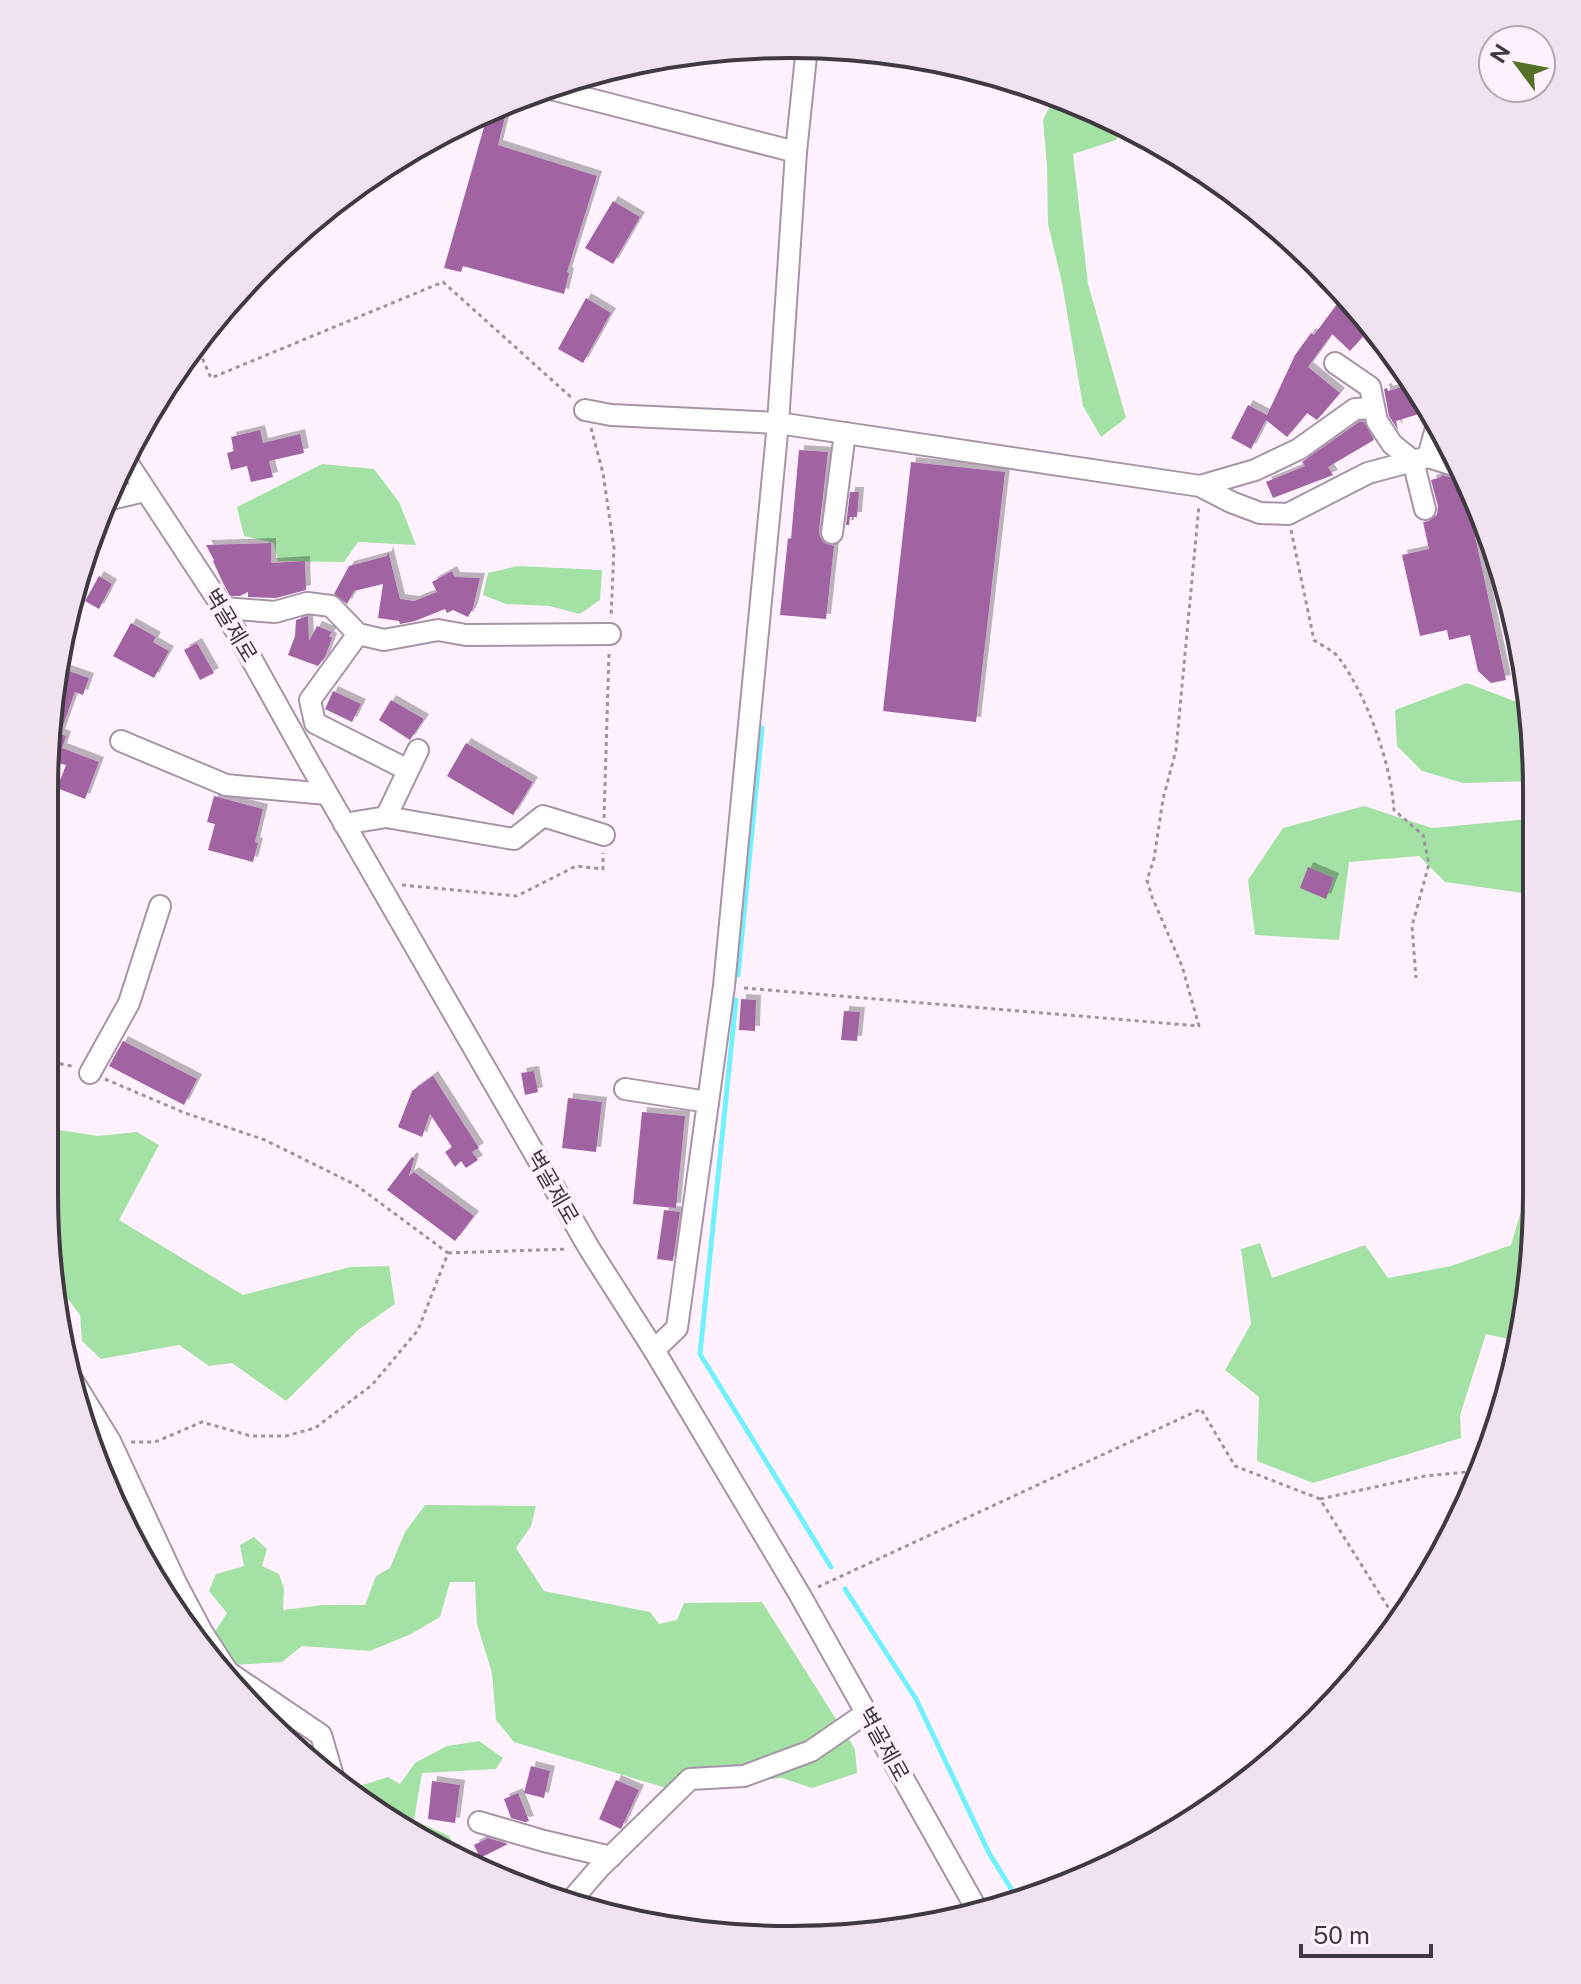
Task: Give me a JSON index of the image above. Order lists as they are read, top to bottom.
{
  "streets": {
    "street": ["벽골제로"]
  },
  "scale_bar": "50 m",
  "north": "top left"
}
